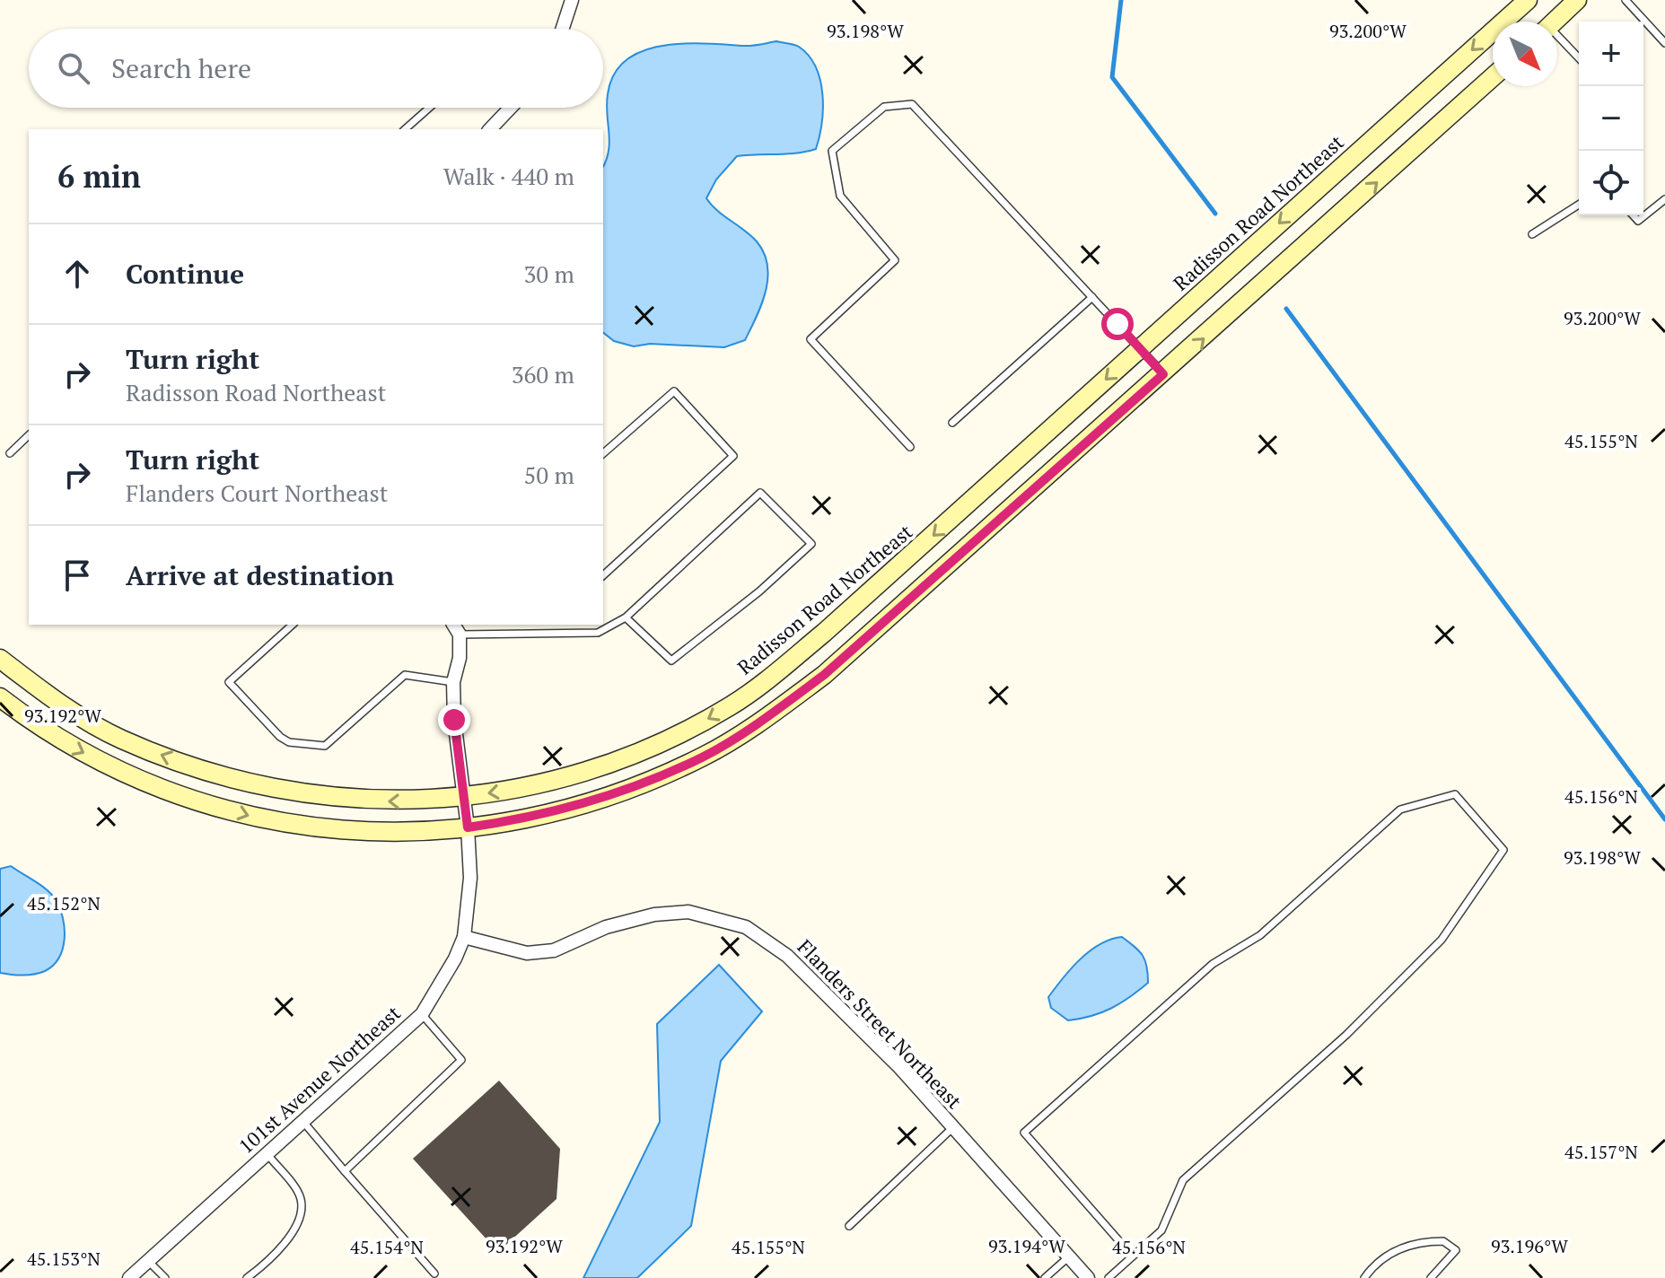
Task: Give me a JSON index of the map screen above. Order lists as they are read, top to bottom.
{
  "streets": {
    "main road": ["Radisson Road Northeast"],
    "street": ["Flanders Street Northeast", "101st Avenue Northeast"]
  },
  "crossings": [
    ["Radisson Road Northeast", "101st Avenue Northeast"],
    ["Flanders Street Northeast", "101st Avenue Northeast"]
  ],
  "north": "bottom right",
  "page": {
    "map_buttons": ["+", "−"],
    "search": "Search here",
    "heading": ["6 min", "Walk · 440 m"],
    "list": [
      ["Continue", "30 m"],
      ["Turn right", "Radisson Road Northeast", "360 m"],
      ["Turn right", "Flanders Court Northeast", "50 m"],
      "Arrive at destination"
    ]
  },
  "coordinates": [
    "93.198°W",
    "93.200°W",
    "45.155°N",
    "93.192°W",
    "45.156°N",
    "45.152°N",
    "45.157°N",
    "93.194°W",
    "93.196°W",
    "45.154°N",
    "45.153°N"
  ]
}
